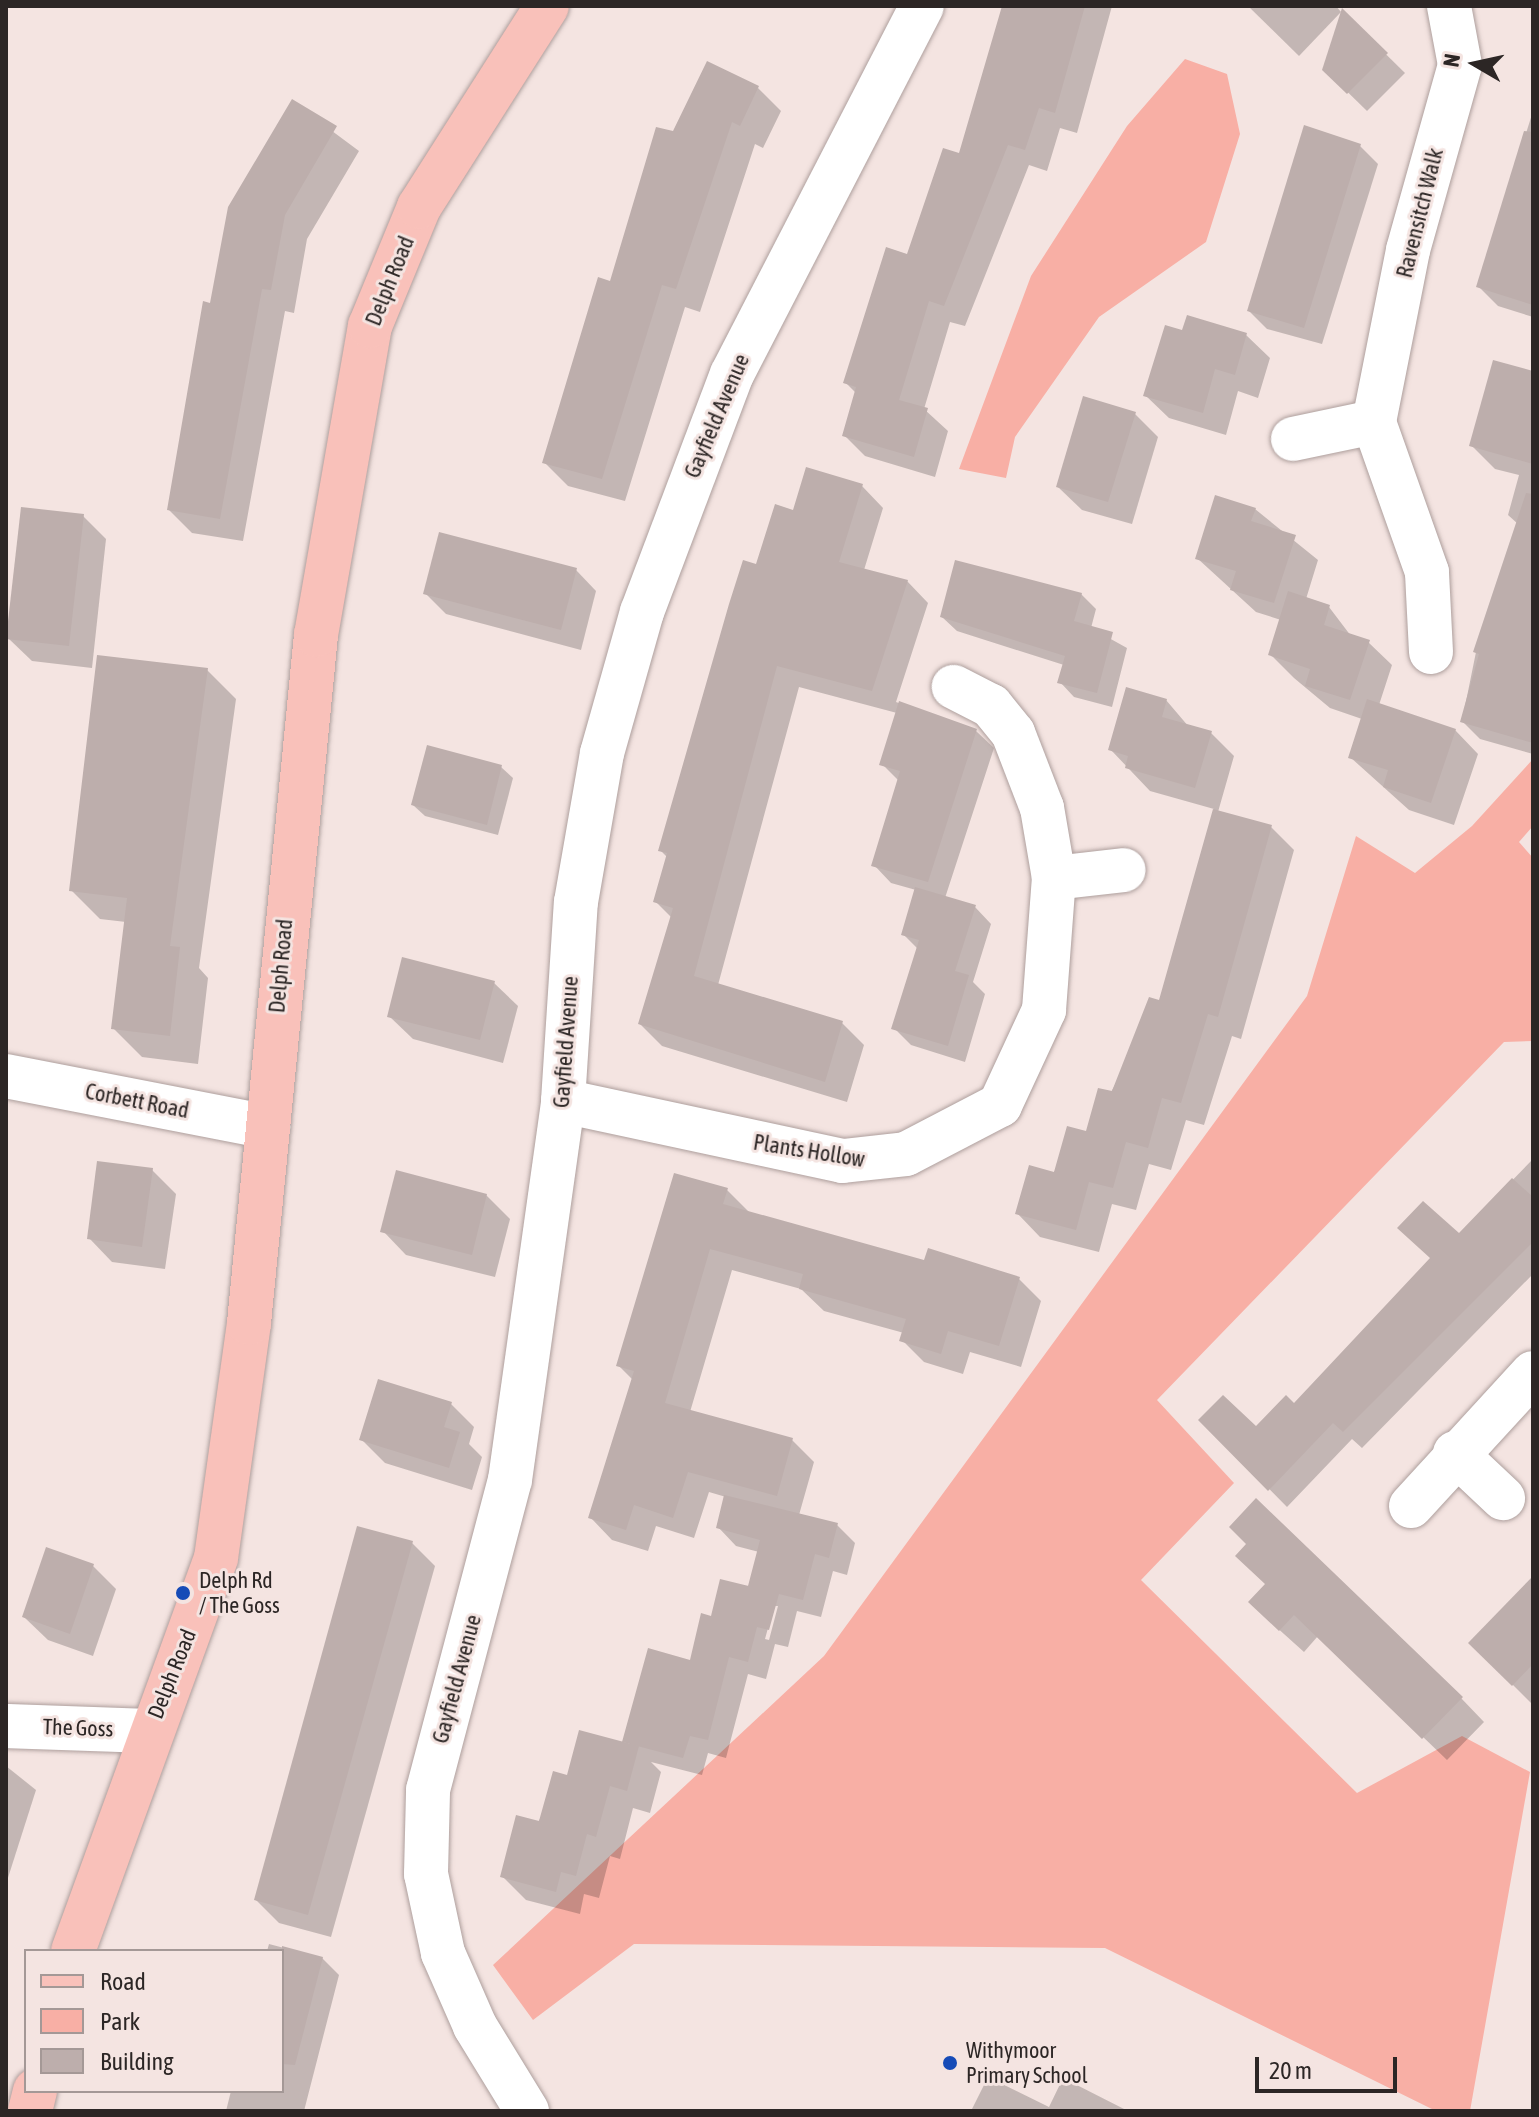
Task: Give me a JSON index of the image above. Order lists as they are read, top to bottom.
{
  "streets": {
    "main road": ["Delph Road"],
    "street": [
      "Ravensitch Walk",
      "Gayfield Avenue",
      "Corbett Road",
      "Plants Hollow",
      "The Goss"
    ]
  },
  "crossings": [
    ["Delph Road", "Corbett Road"],
    ["Delph Road", "The Goss"],
    ["Gayfield Avenue", "Plants Hollow"]
  ],
  "places": ["Delph Rd / The Goss", "Withymoor Primary School"],
  "legend": ["Road", "Park", "Building"],
  "scale_bar": "20 m",
  "north": "left"
}
